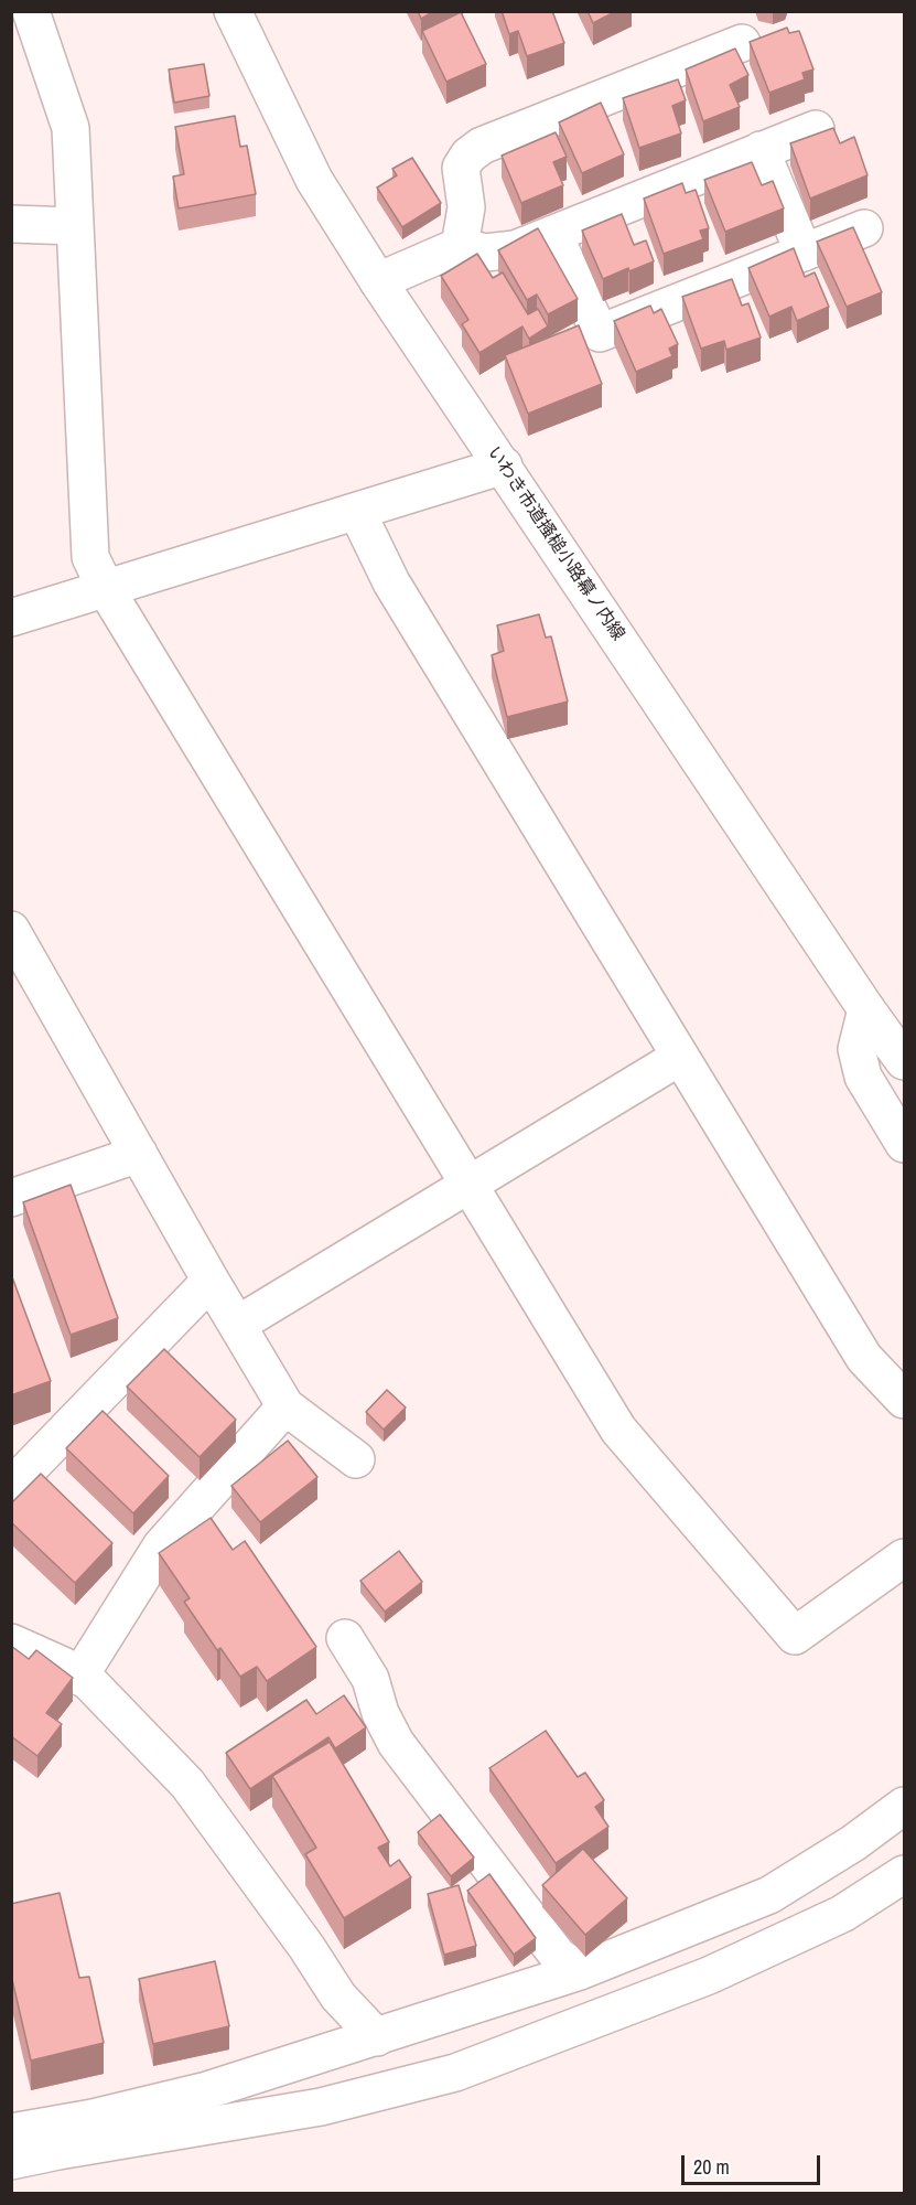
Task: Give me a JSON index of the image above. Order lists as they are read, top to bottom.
{
  "streets": {
    "street": ["いわき市道搔槌小路幕ノ内線"]
  },
  "scale_bar": "20 m"
}
